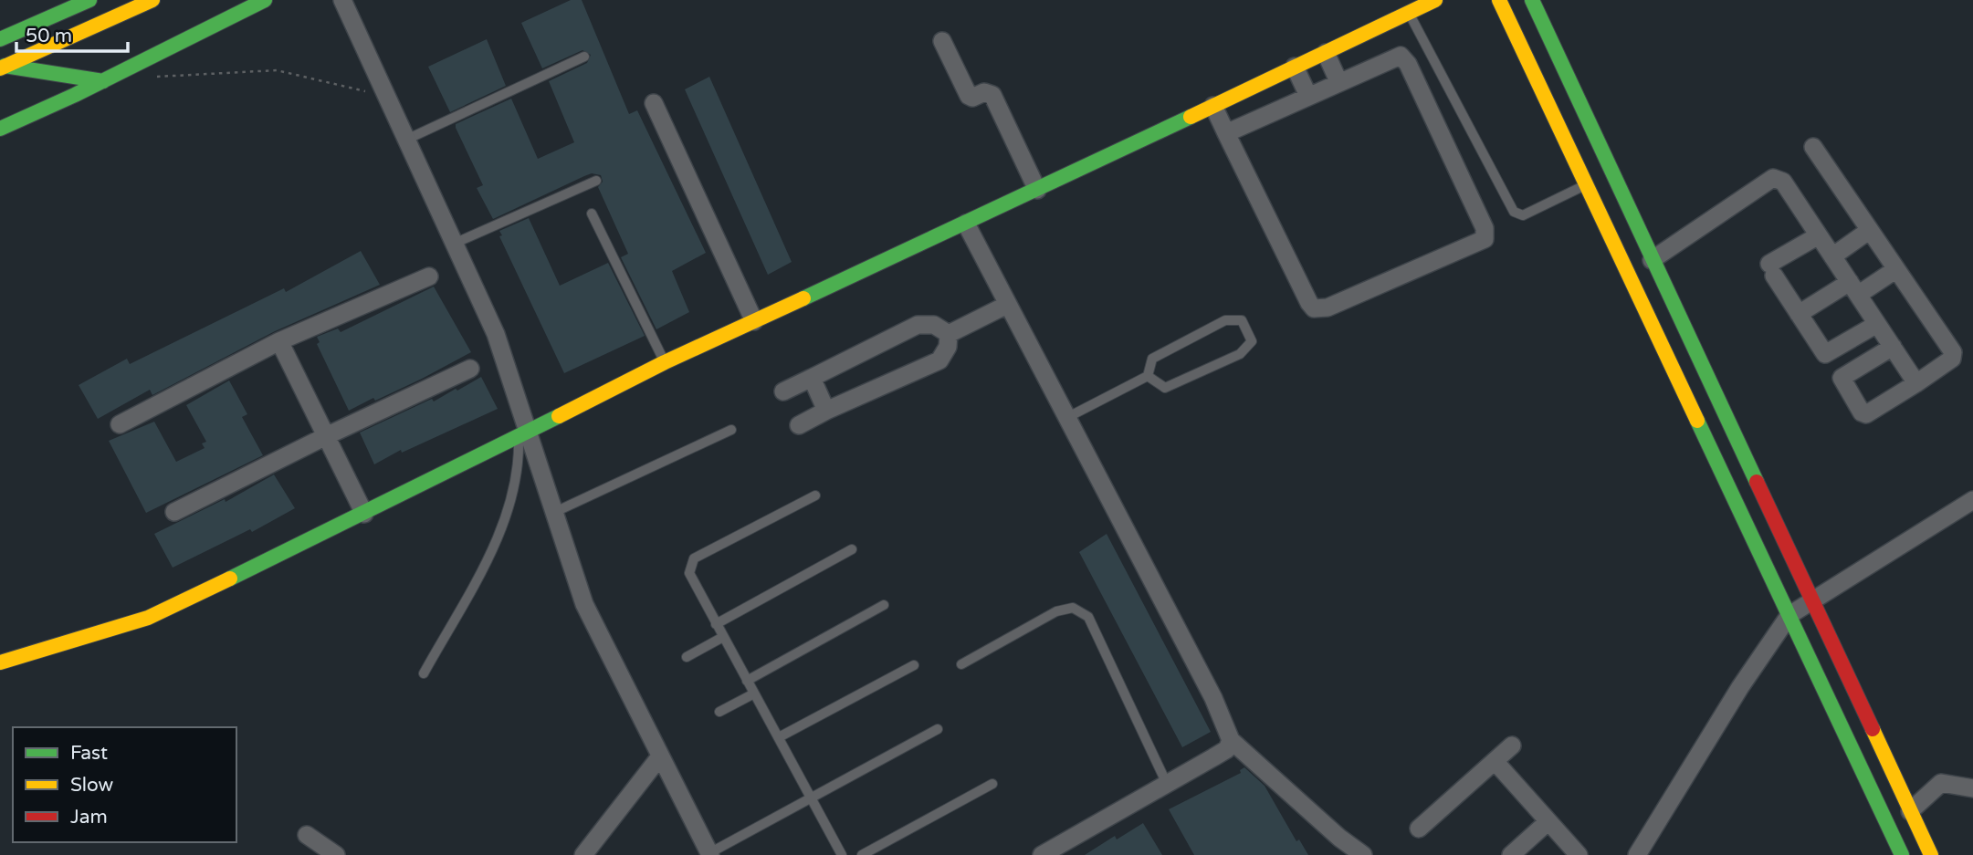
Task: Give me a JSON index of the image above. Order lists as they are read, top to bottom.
{
  "legend": ["Fast", "Slow", "Jam"],
  "scale_bar": "50 m"
}
